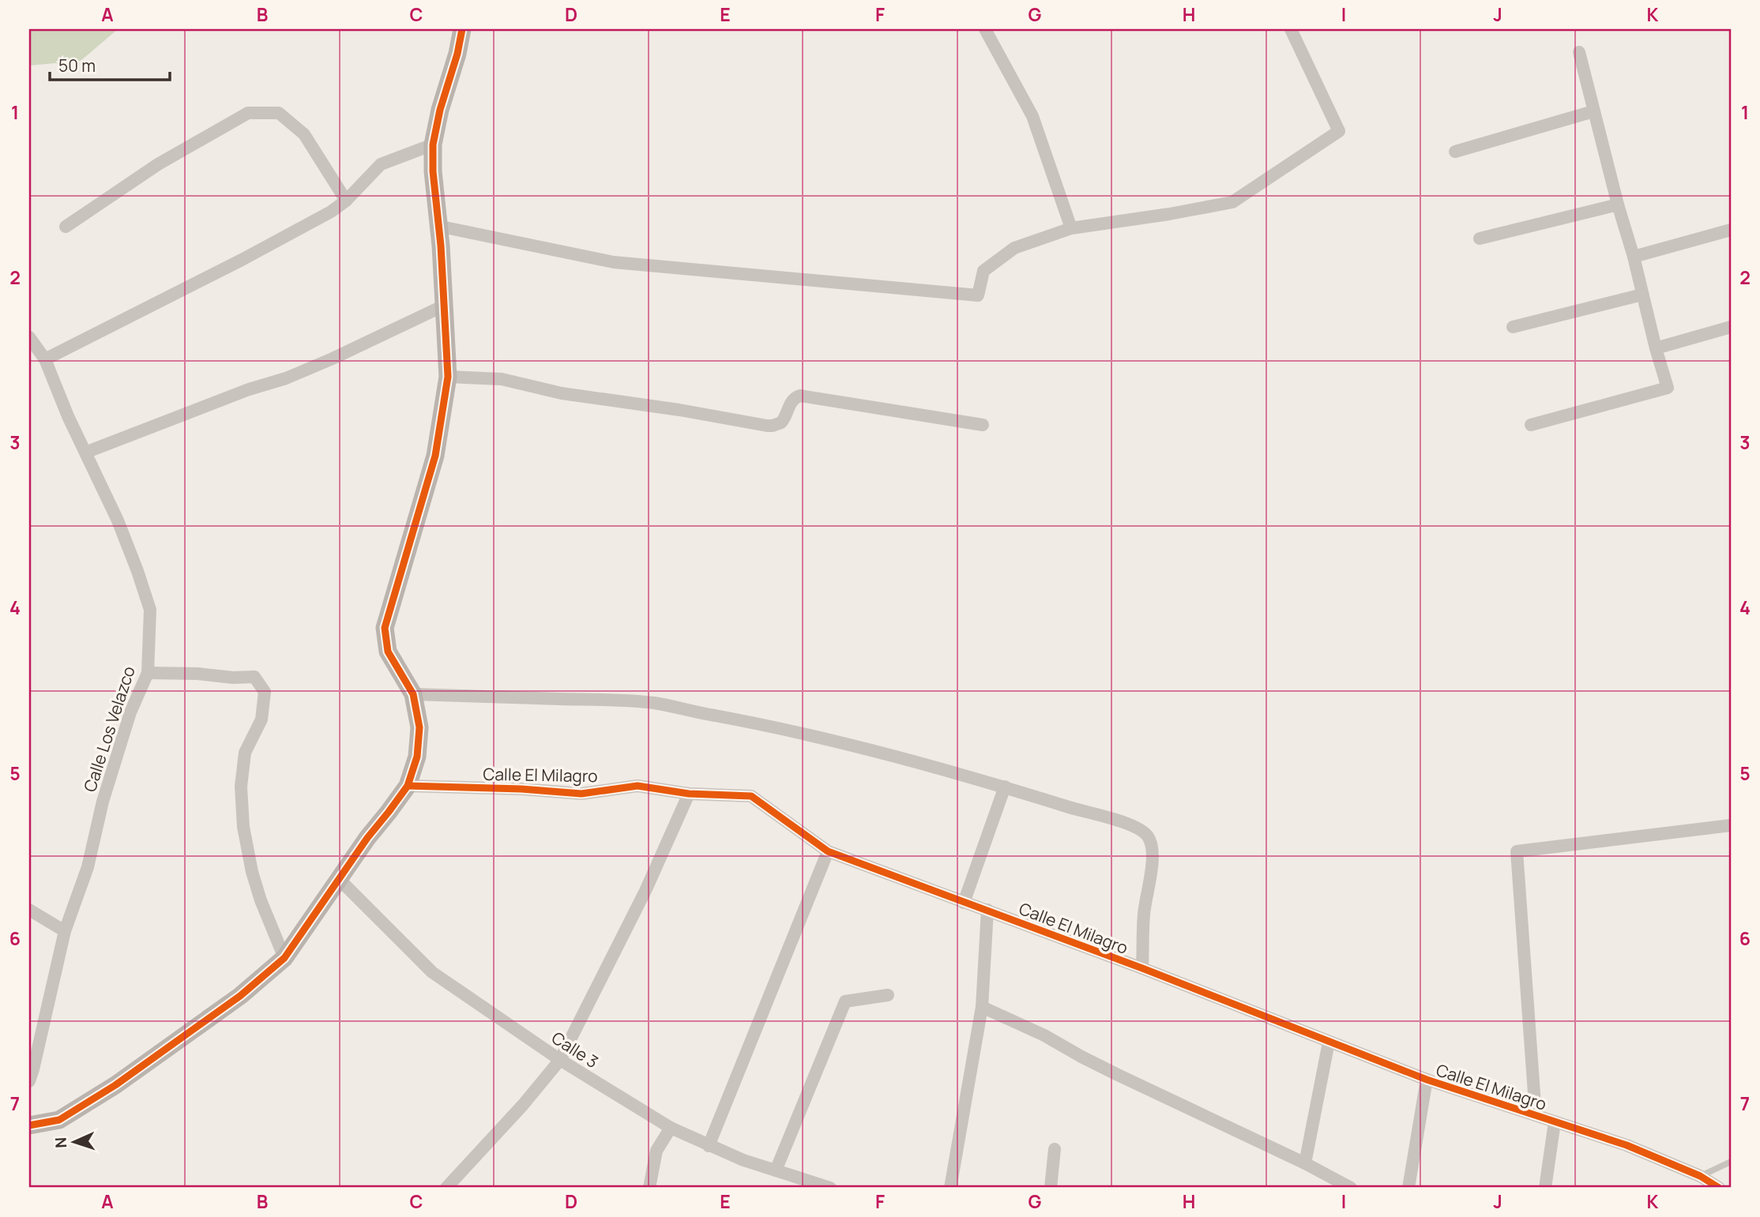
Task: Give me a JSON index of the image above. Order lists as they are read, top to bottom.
{
  "streets": {
    "street": ["Calle Los Velazco", "Calle El Milagro", "Calle 3"]
  },
  "scale_bar": "50 m",
  "north": "left",
  "grid": {
    "columns": [
      "A",
      "B",
      "C",
      "D",
      "E",
      "F",
      "G",
      "H",
      "I",
      "J",
      "K"
    ],
    "rows": [
      "1",
      "2",
      "3",
      "4",
      "5",
      "6",
      "7"
    ]
  }
}
